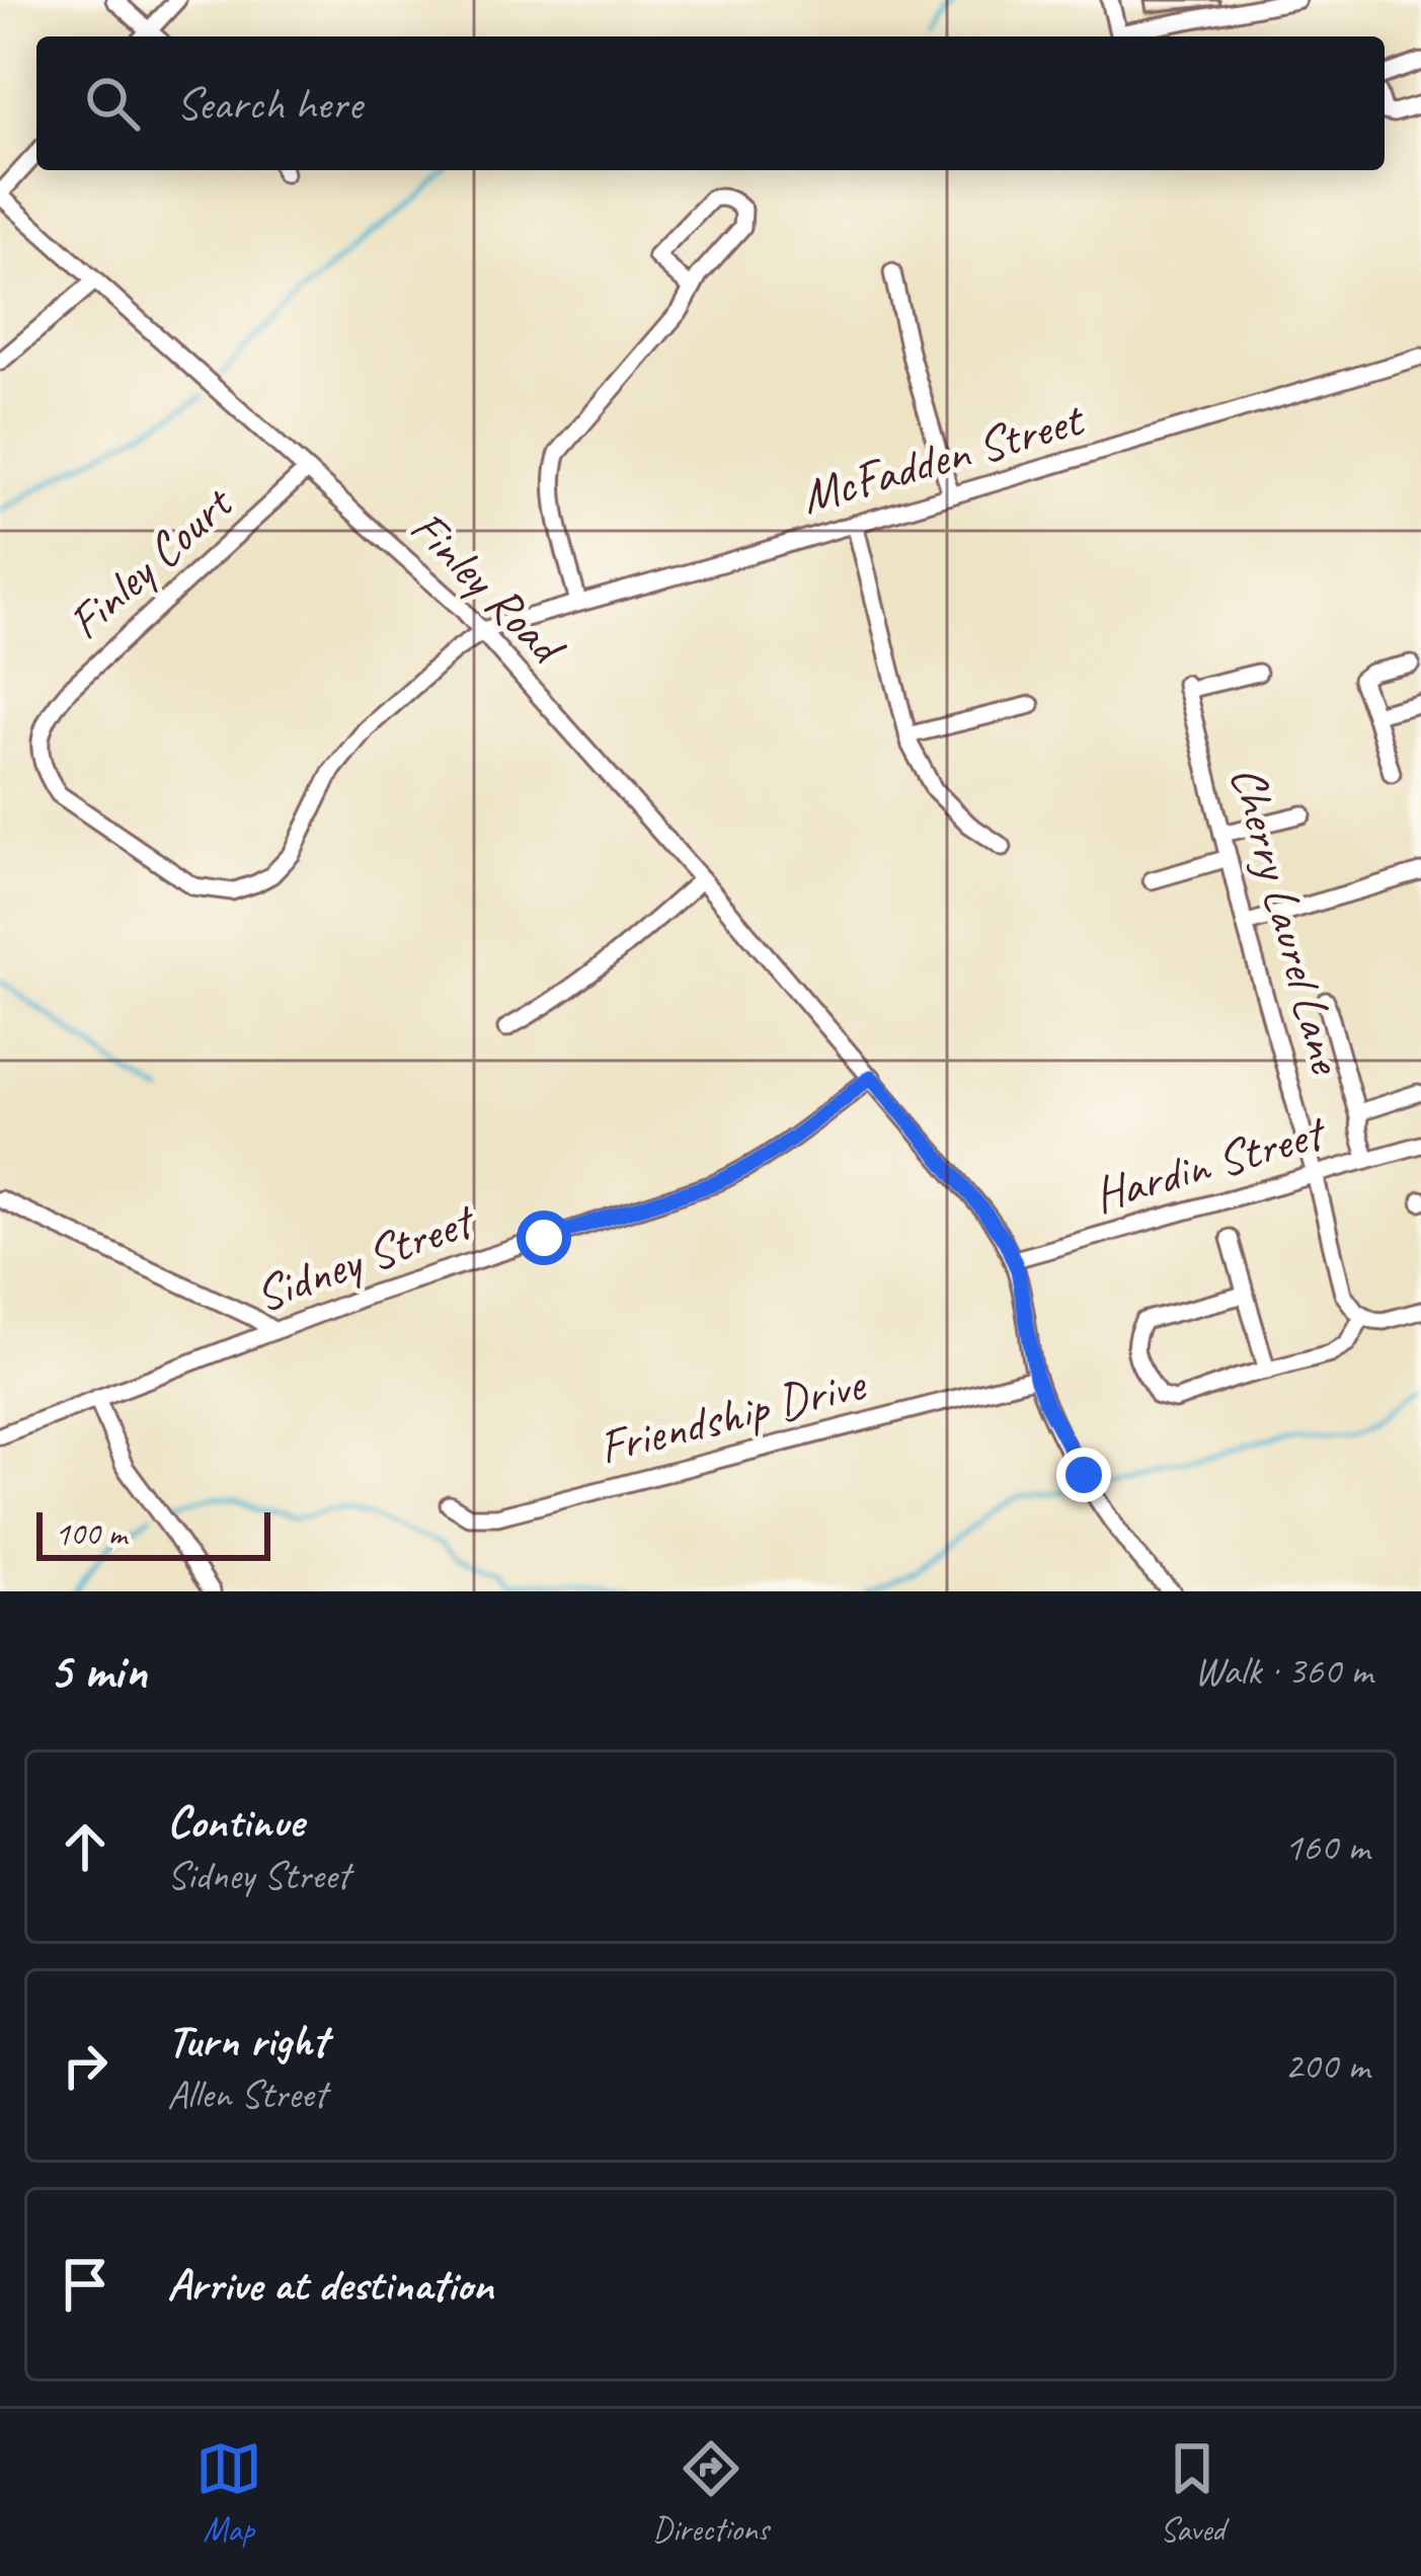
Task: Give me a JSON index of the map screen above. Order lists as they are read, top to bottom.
{
  "streets": {
    "street": [
      "McFadden Street",
      "Finley Court",
      "Finley Road",
      "Cherry Laurel Lane",
      "Hardin Street",
      "Sidney Street",
      "Friendship Drive"
    ]
  },
  "crossings": [
    ["McFadden Street", "Finley Court"],
    ["McFadden Street", "Finley Road"],
    ["Finley Court", "Finley Road"],
    ["Finley Road", "Hardin Street"],
    ["Finley Road", "Sidney Street"],
    ["Cherry Laurel Lane", "Hardin Street"]
  ],
  "scale_bar": "100 m",
  "page": {
    "search": "Search here",
    "scale": "100 m",
    "heading": ["5 min", "Walk · 360 m"],
    "list": [
      ["Continue", "Sidney Street", "160 m"],
      ["Turn right", "Allen Street", "200 m"],
      "Arrive at destination"
    ],
    "nav": ["Map", "Directions", "Saved"]
  }
}
